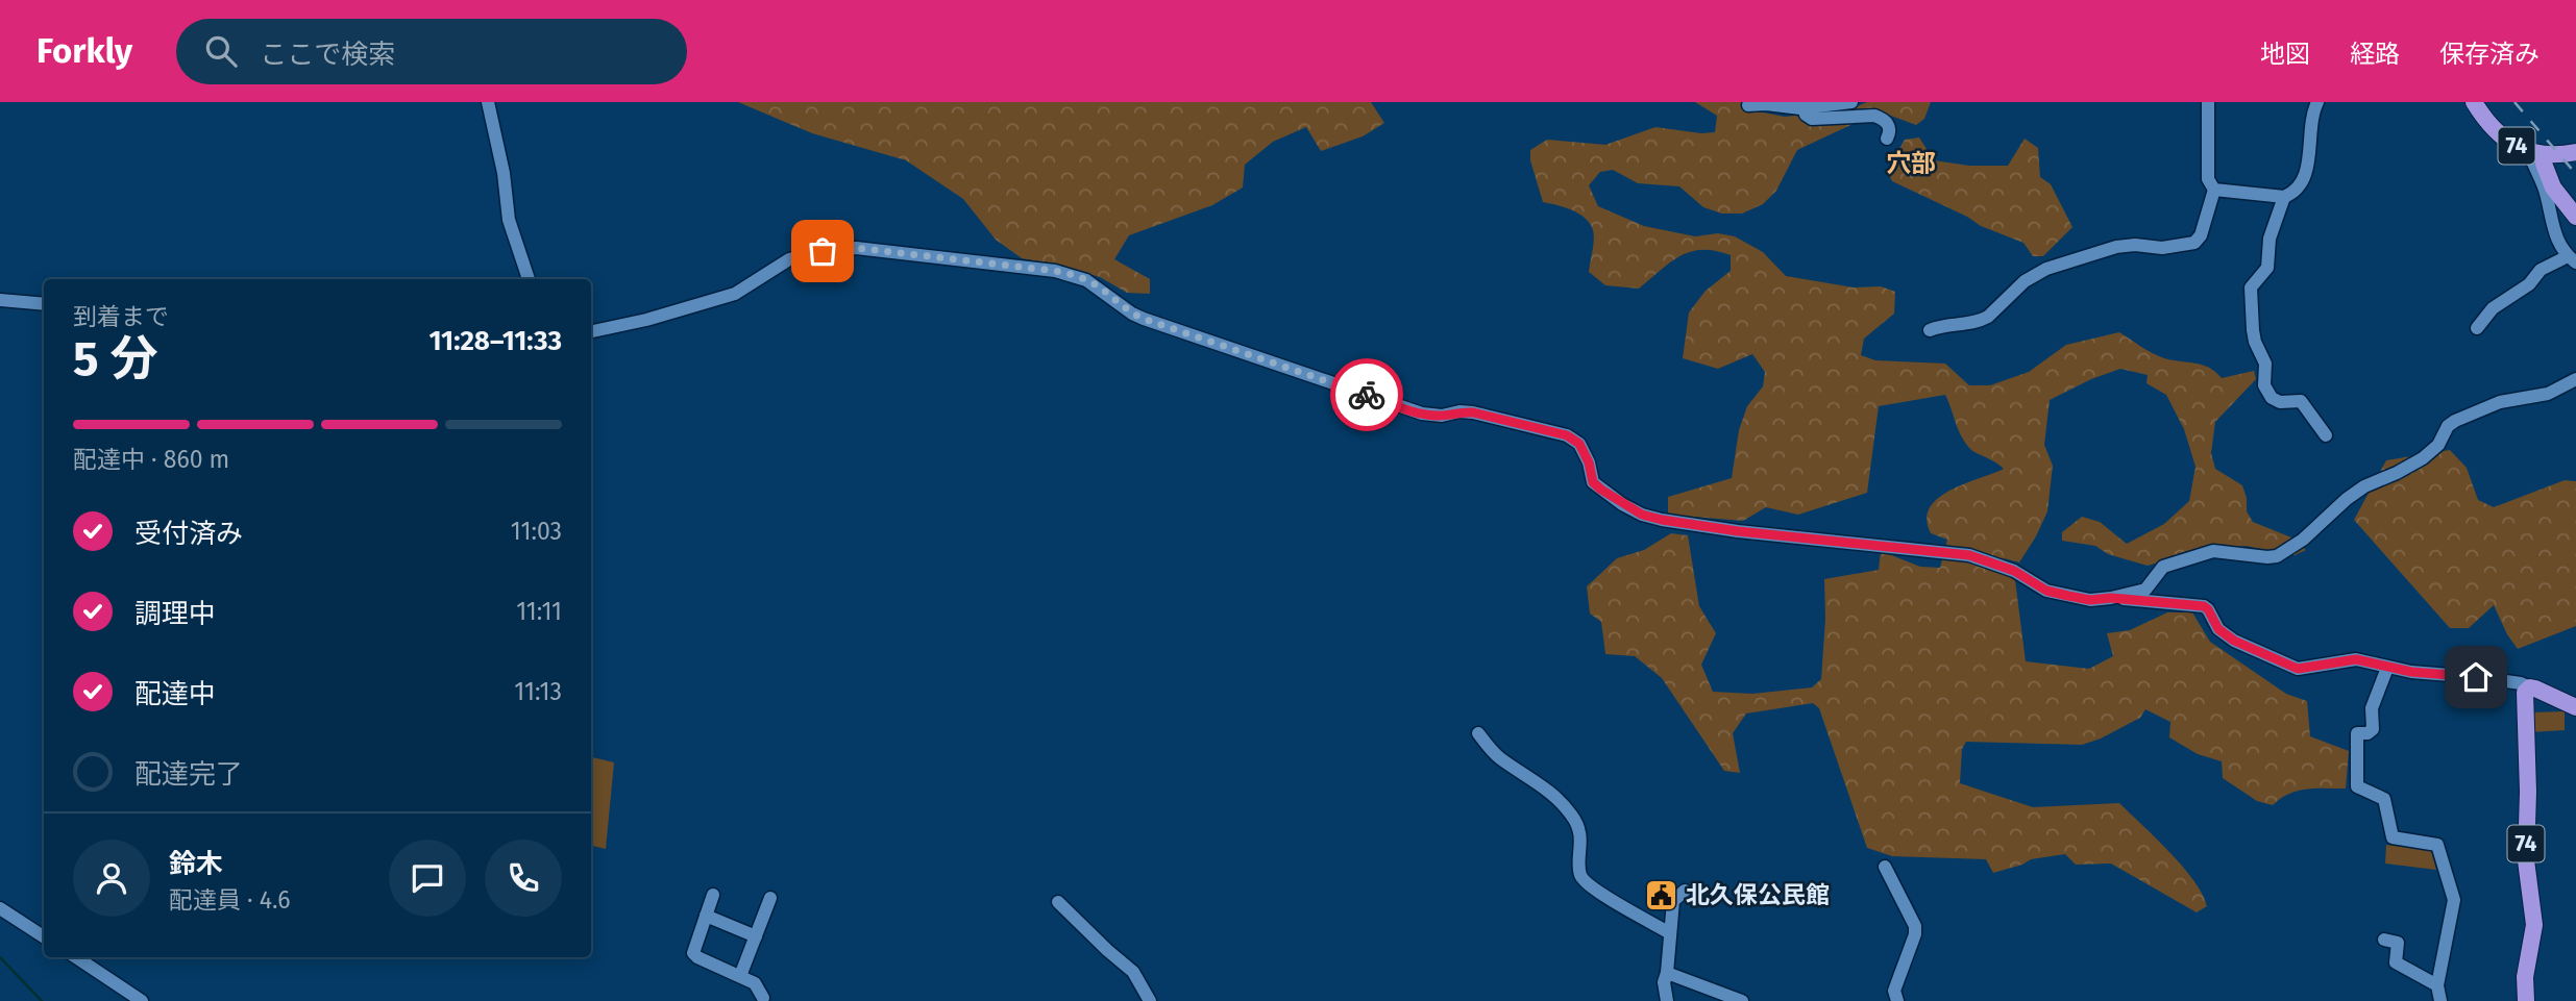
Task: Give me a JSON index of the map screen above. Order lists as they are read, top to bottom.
{
  "streets": {
    "main road": ["74"]
  },
  "districts": ["穴部"],
  "places": {
    "public building": ["北久保公民館"]
  },
  "page": {
    "header": "Forkly",
    "search": "ここで検索",
    "nav": ["地図", "経路", "保存済み"],
    "heading": ["5 分", "到着まで", "11:28–11:33"],
    "panel": ["鈴木", "配達員 · 4.6"],
    "bar": "配達中 · 860 m",
    "list": [
      ["受付済み", "11:03"],
      ["調理中", "11:11"],
      ["配達中", "11:13"],
      "配達完了"
    ]
  }
}
